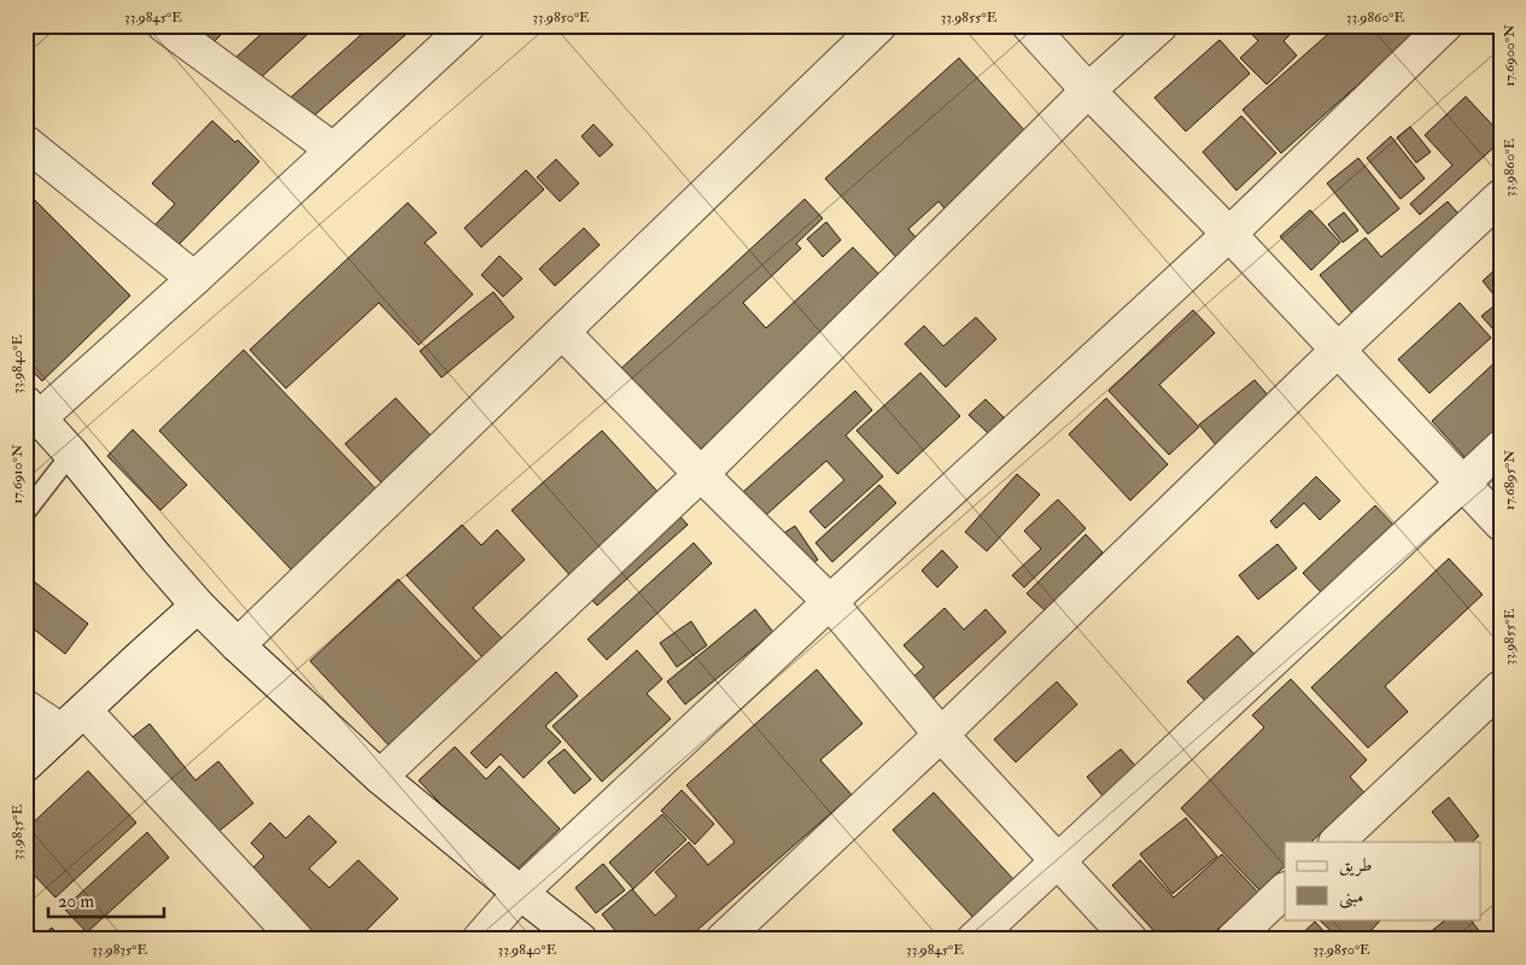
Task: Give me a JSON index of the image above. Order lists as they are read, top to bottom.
{
  "legend": ["طريق", "مبنى"],
  "scale_bar": "20 m",
  "coordinates": [
    "33.9845°E",
    "33.9850°E",
    "33.9855°E",
    "33.9860°E",
    "17.6900°N",
    "33.9840°E",
    "17.6910°N",
    "17.6895°N",
    "33.9835°E"
  ]
}
